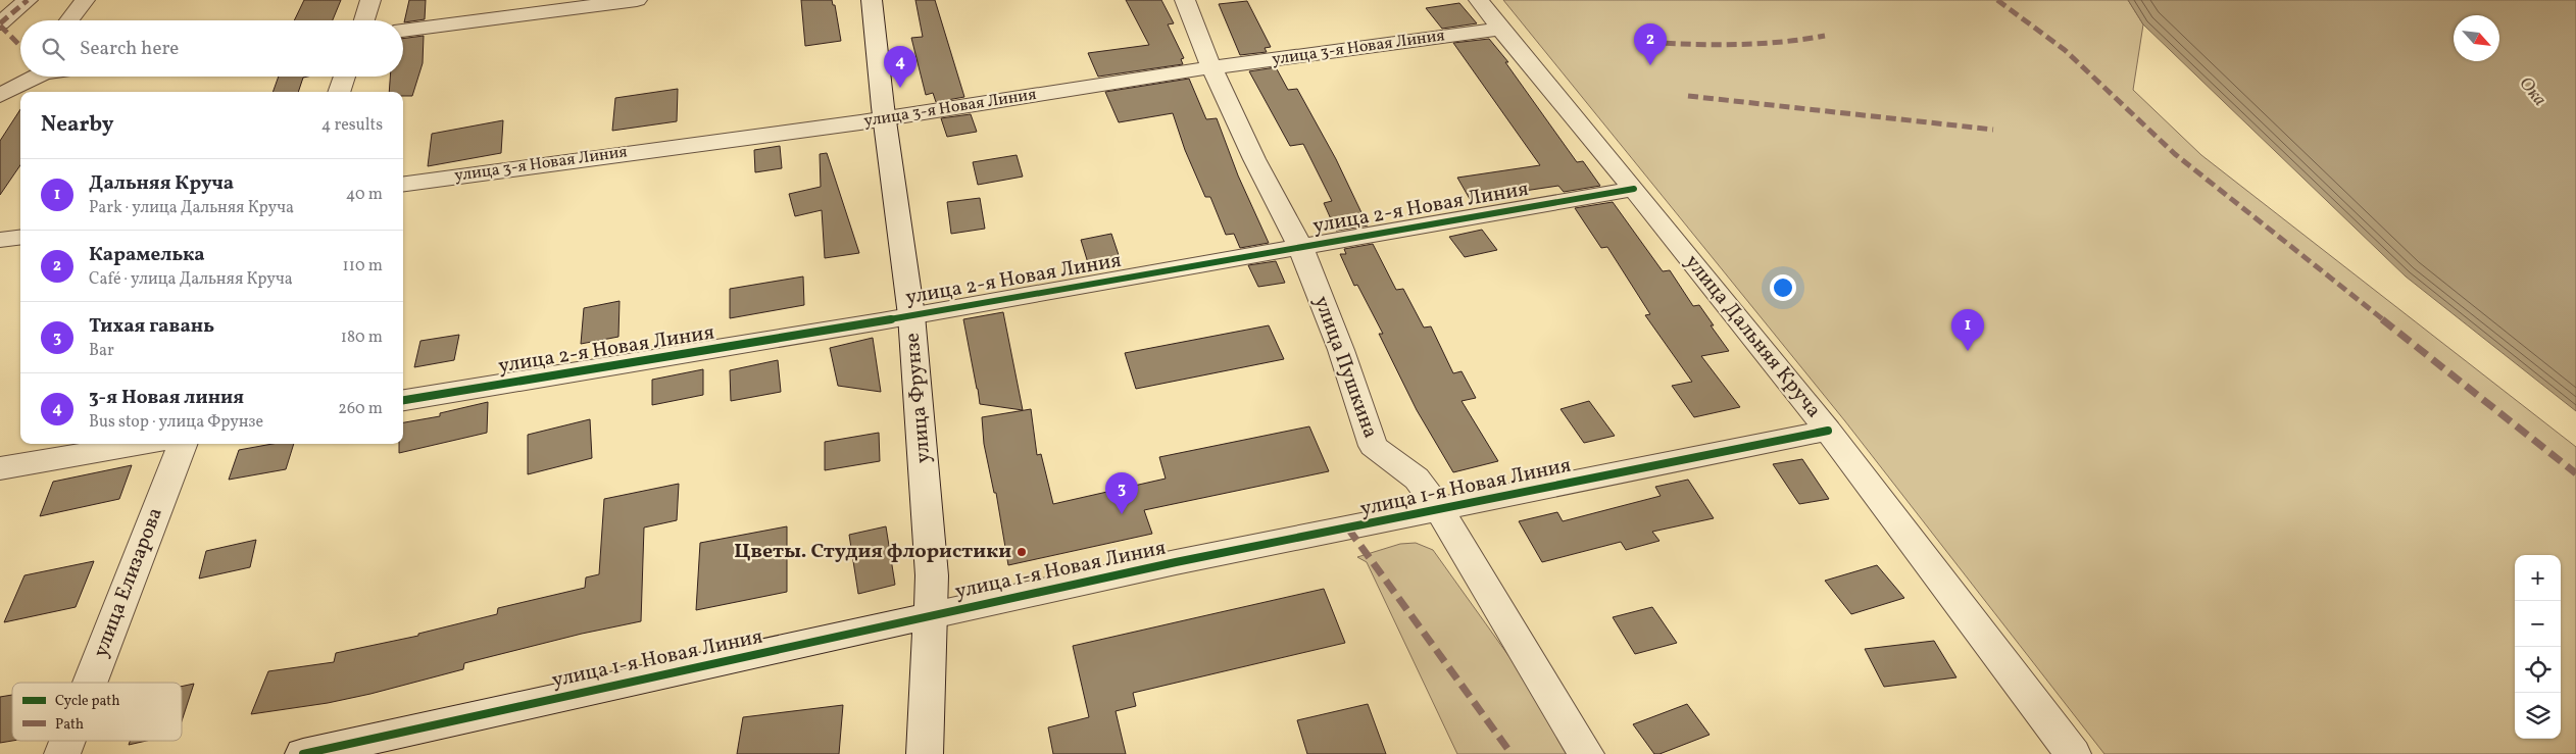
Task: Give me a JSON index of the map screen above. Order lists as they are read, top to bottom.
{
  "streets": {
    "street": [
      "улица 3-я Новая Линия",
      "улица 2-я Новая Линия",
      "улица Дальняя Круча",
      "улица Пушкина",
      "улица Фрунзе",
      "улица 1-я Новая Линия",
      "улица Елизарова"
    ]
  },
  "crossings": [
    ["улица 3-я Новая Линия", "улица Дальняя Круча"],
    ["улица 3-я Новая Линия", "улица Пушкина"],
    ["улица 3-я Новая Линия", "улица Фрунзе"],
    ["улица 2-я Новая Линия", "улица Дальняя Круча"],
    ["улица 2-я Новая Линия", "улица Пушкина"],
    ["улица 2-я Новая Линия", "улица Фрунзе"],
    ["улица Дальняя Круча", "улица 1-я Новая Линия"],
    ["улица Пушкина", "улица 1-я Новая Линия"],
    ["улица Фрунзе", "улица 1-я Новая Линия"]
  ],
  "water": ["Ока"],
  "places": ["Цветы. Студия флористики"],
  "legend": ["Cycle path", "Path"],
  "north": "bottom right",
  "page": {
    "search": "Search here",
    "pins": [
      "2",
      "4",
      "1",
      "3"
    ],
    "heading": ["Nearby", "4 results"],
    "list": [
      {
        "mark": "1",
        "name": "Дальняя Круча",
        "note": "Park · улица Дальняя Круча",
        "value": "40 m"
      },
      {
        "mark": "2",
        "name": "Карамелька",
        "note": "Café · улица Дальняя Круча",
        "value": "110 m"
      },
      {
        "mark": "3",
        "name": "Тихая гавань",
        "note": "Bar",
        "value": "180 m"
      },
      {
        "mark": "4",
        "name": "3-я Новая линия",
        "note": "Bus stop · улица Фрунзе",
        "value": "260 m"
      }
    ],
    "map_buttons": ["+", "−"]
  }
}
